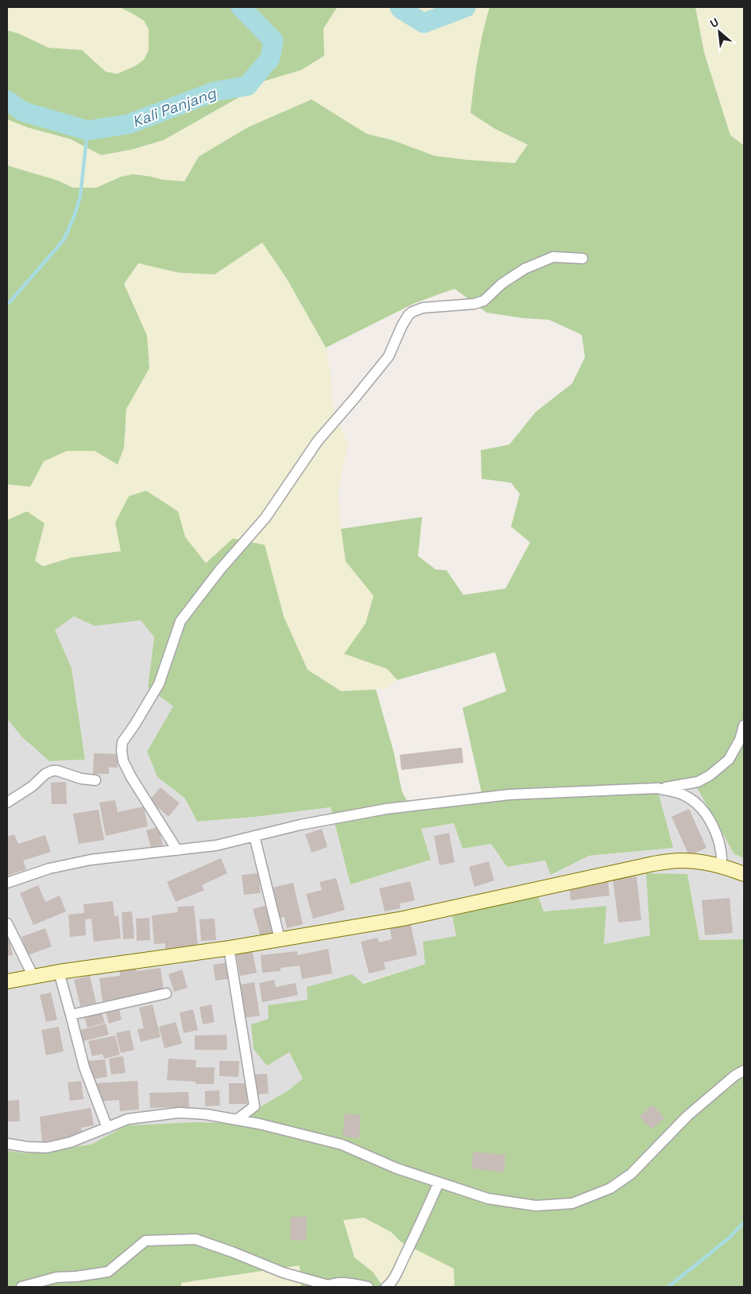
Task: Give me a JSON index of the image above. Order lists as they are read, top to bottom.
{
  "water": ["Kali Panjang"],
  "north": "top left"
}
